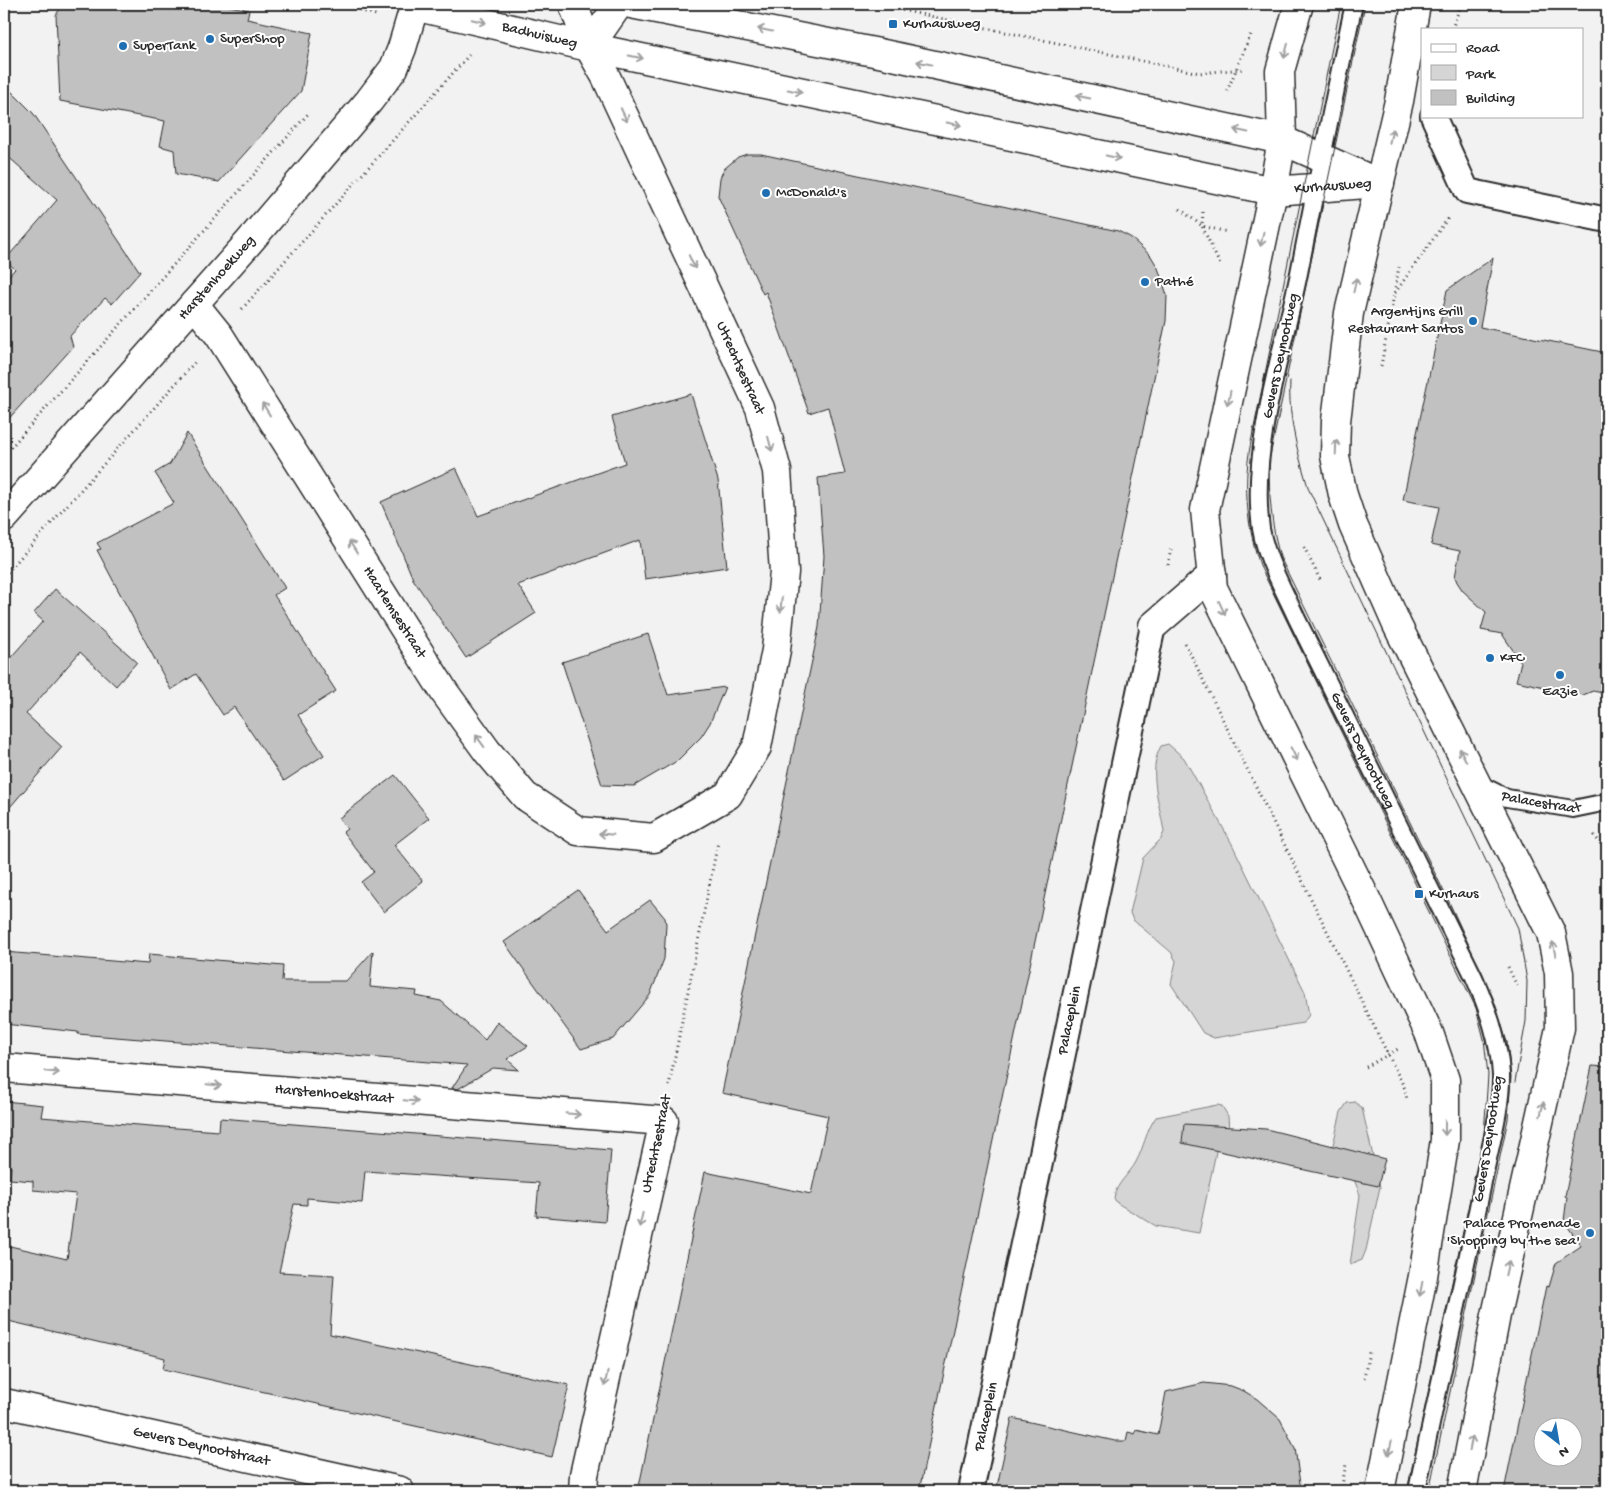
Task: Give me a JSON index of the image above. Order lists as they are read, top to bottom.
{
  "streets": {
    "main road": [
      "Badhuisweg",
      "Kurhausweg",
      "Harstenhoekweg",
      "Utrechtsestraat",
      "Haarlemsestraat",
      "Palaceplein",
      "Harstenhoekstraat",
      "Gevers Deynootstraat"
    ],
    "lane": ["Gevers Deynootweg", "Palacestraat"]
  },
  "crossings": [
    ["Badhuisweg", "Kurhausweg"],
    ["Badhuisweg", "Harstenhoekweg"],
    ["Badhuisweg", "Utrechtsestraat"],
    ["Kurhausweg", "Gevers Deynootweg"],
    ["Kurhausweg", "Utrechtsestraat"],
    ["Harstenhoekweg", "Haarlemsestraat"],
    ["Utrechtsestraat", "Haarlemsestraat"],
    ["Utrechtsestraat", "Harstenhoekstraat"]
  ],
  "one_way": [
    "Badhuisweg",
    "Utrechtsestraat",
    "Haarlemsestraat",
    "Harstenhoekstraat"
  ],
  "places": {
    "transit": ["Kurhausweg", "Kurhaus"],
    "other": [
      "SuperShop",
      "SuperTank",
      "McDonald's",
      "Pathé",
      "Argentijns Grill Restaurant Santos",
      "KFC",
      "Eazie",
      "Palace Promenade 'Shopping by the sea'"
    ]
  },
  "legend": ["Road", "Park", "Building"],
  "north": "bottom right"
}
